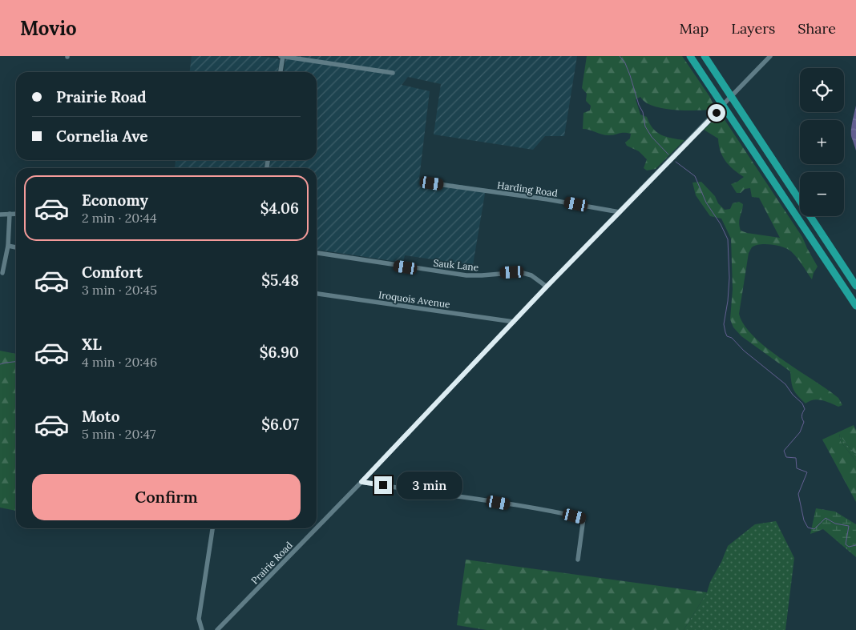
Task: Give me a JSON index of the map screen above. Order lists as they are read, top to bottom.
{
  "streets": {
    "street": [
      "Harding Road",
      "Sauk Lane",
      "Iroquois Avenue",
      "Prairie Road"
    ]
  },
  "crossings": [
    ["Harding Road", "Prairie Road"],
    ["Sauk Lane", "Prairie Road"],
    ["Iroquois Avenue", "Prairie Road"]
  ],
  "page": {
    "header": "Movio",
    "nav": ["Map", "Layers", "Share"],
    "map_buttons": ["+", "−"],
    "banner": ["Prairie Road", "Cornelia Ave"],
    "list": [
      {
        "name": "Economy",
        "note": "2 min · 20:44",
        "value": "$4.06"
      },
      {
        "name": "Comfort",
        "note": "3 min · 20:45",
        "value": "$5.48"
      },
      {
        "name": "XL",
        "note": "4 min · 20:46",
        "value": "$6.90"
      },
      {
        "name": "Moto",
        "note": "5 min · 20:47",
        "value": "$6.07"
      }
    ],
    "buttons": "Confirm",
    "bubble": "3 min"
  }
}
